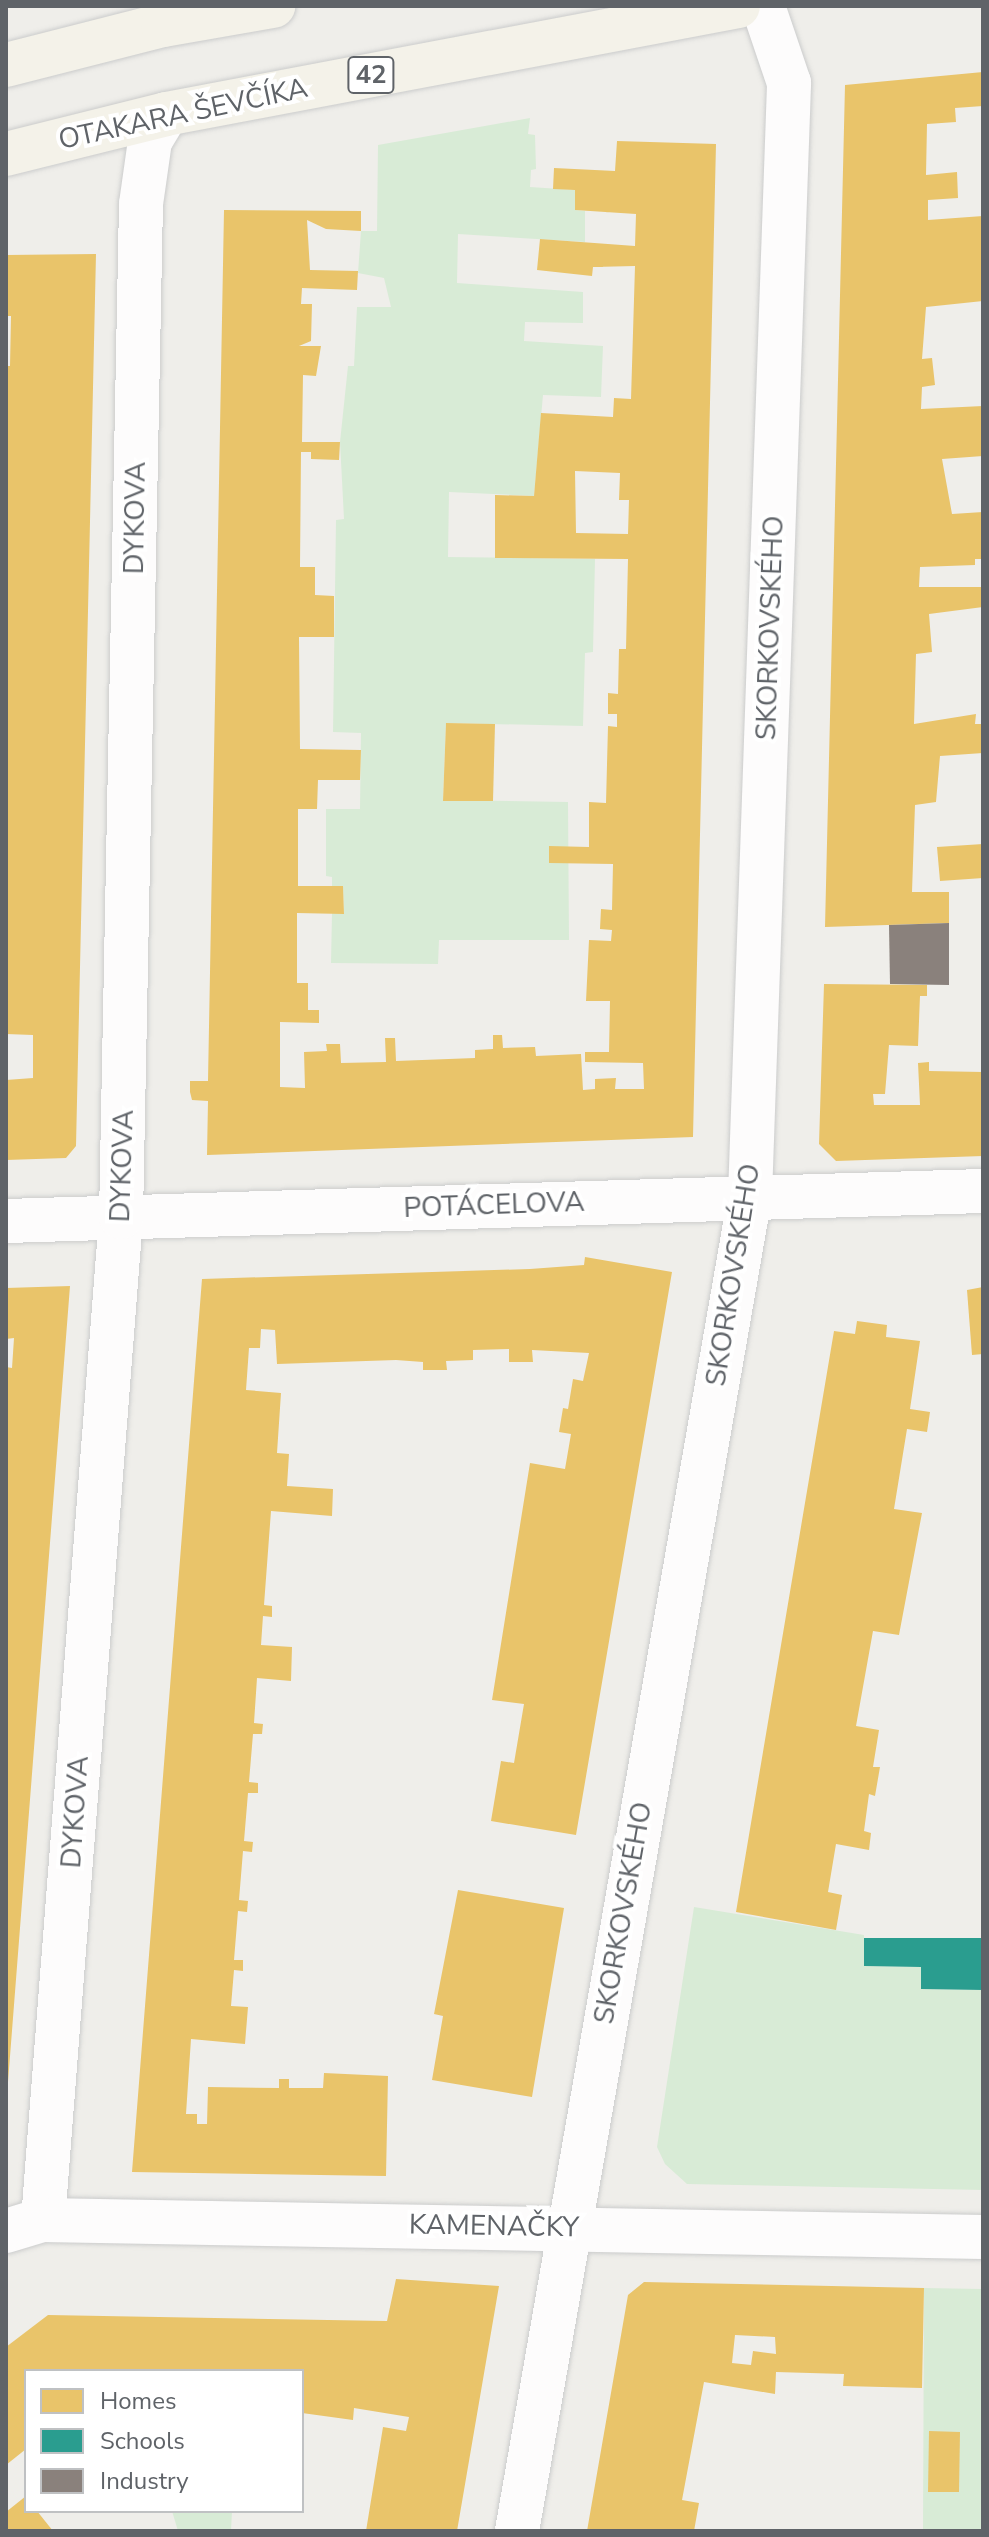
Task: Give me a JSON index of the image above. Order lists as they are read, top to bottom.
{
  "streets": {
    "main road": ["42", "OTAKARA ŠEVČÍKA"],
    "street": [
      "DYKOVA",
      "SKORKOVSKÉHO",
      "POTÁCELOVA",
      "KAMENAČKY"
    ]
  },
  "crossings": [
    ["OTAKARA ŠEVČÍKA", "DYKOVA"],
    ["DYKOVA", "POTÁCELOVA"],
    ["DYKOVA", "KAMENAČKY"],
    ["SKORKOVSKÉHO", "POTÁCELOVA"],
    ["SKORKOVSKÉHO", "KAMENAČKY"]
  ],
  "legend": ["Homes", "Schools", "Industry"]
}
